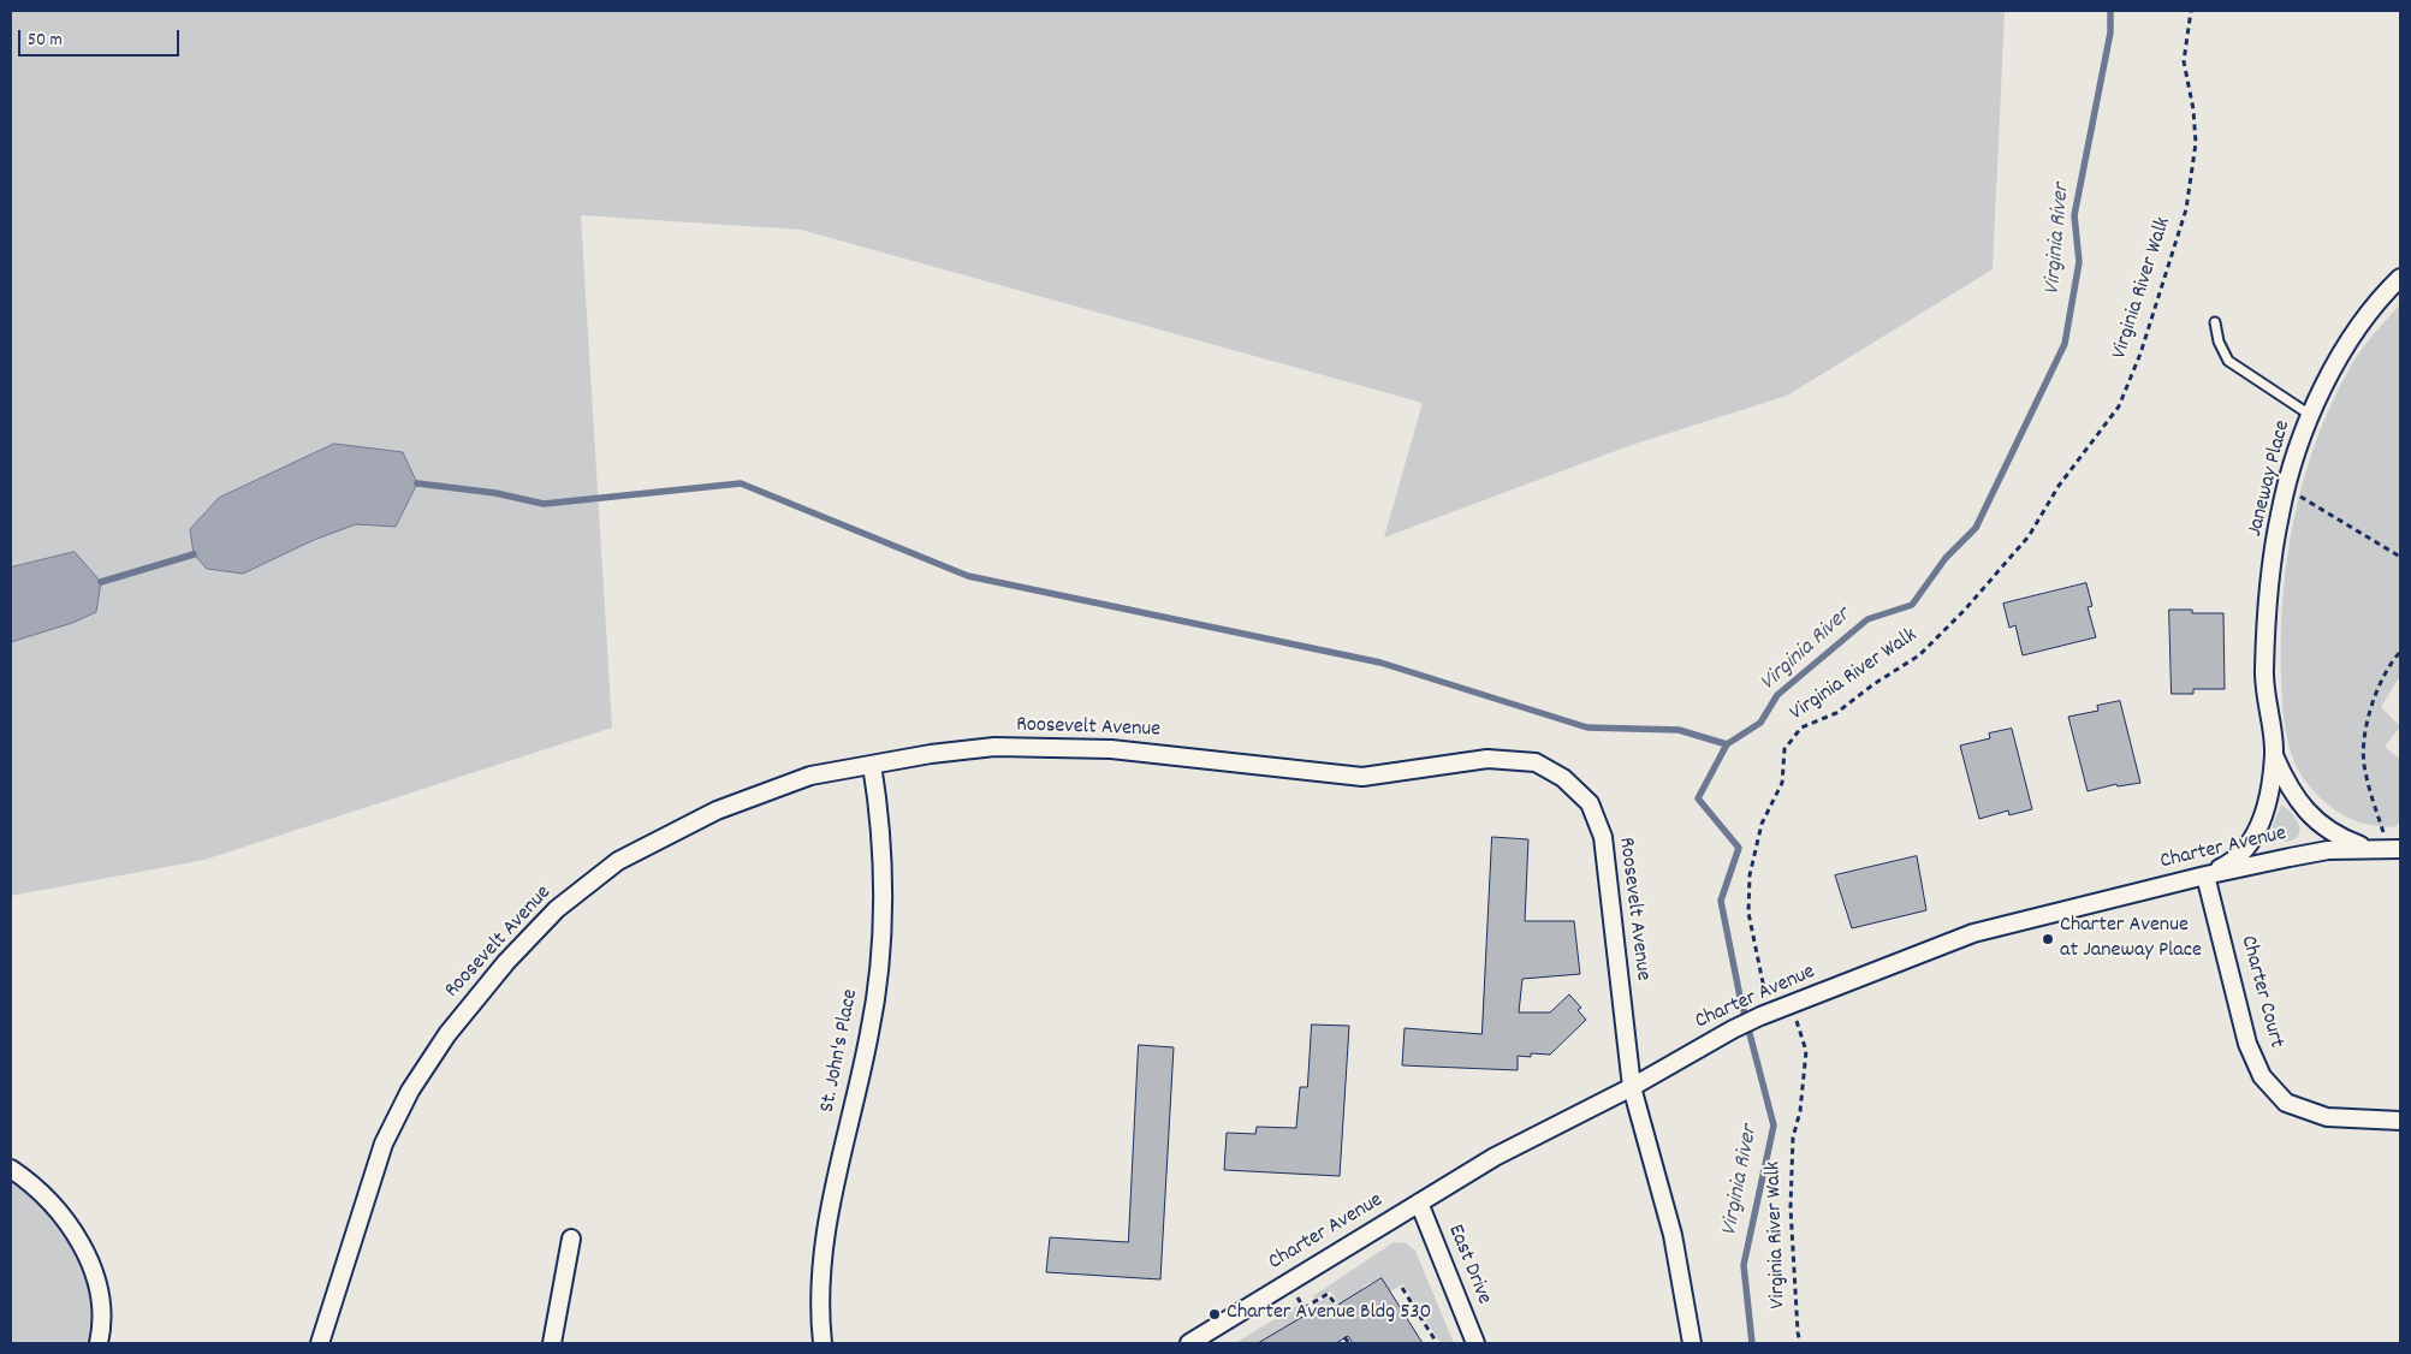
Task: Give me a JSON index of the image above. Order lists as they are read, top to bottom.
{
  "streets": {
    "street": [
      "Janeway Place",
      "Roosevelt Avenue",
      "Charter Avenue",
      "Charter Court",
      "St. John's Place",
      "East Drive"
    ],
    "path": ["Virginia River Walk"]
  },
  "crossings": [
    ["Virginia River Walk", "Charter Avenue"],
    ["Janeway Place", "Charter Avenue"],
    ["Janeway Place", "Charter Court"],
    ["Roosevelt Avenue", "Charter Avenue"],
    ["Roosevelt Avenue", "St. John's Place"],
    ["Charter Avenue", "Charter Court"],
    ["Charter Avenue", "East Drive"]
  ],
  "water": ["Virginia River"],
  "places": ["Charter Avenue at Janeway Place", "Charter Avenue Bldg 530"],
  "scale_bar": "50 m"
}
